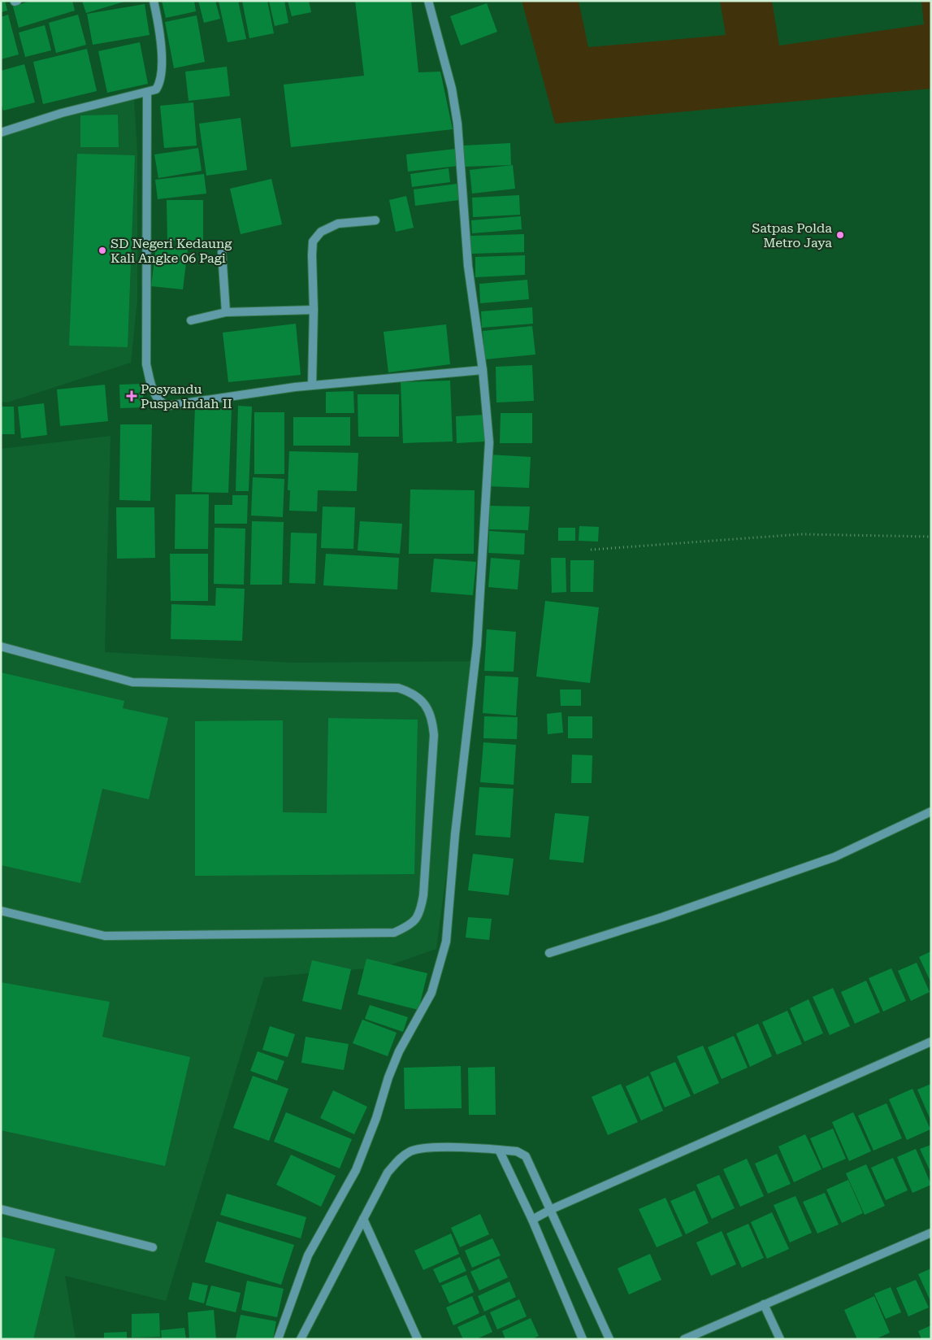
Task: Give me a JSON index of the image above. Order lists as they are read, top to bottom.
{
  "places": {
    "other": ["Satpas Polda Metro Jaya", "SD Negeri Kedaung Kali Angke 06 Pagi"],
    "health": ["Posyandu Puspa Indah II"]
  }
}
